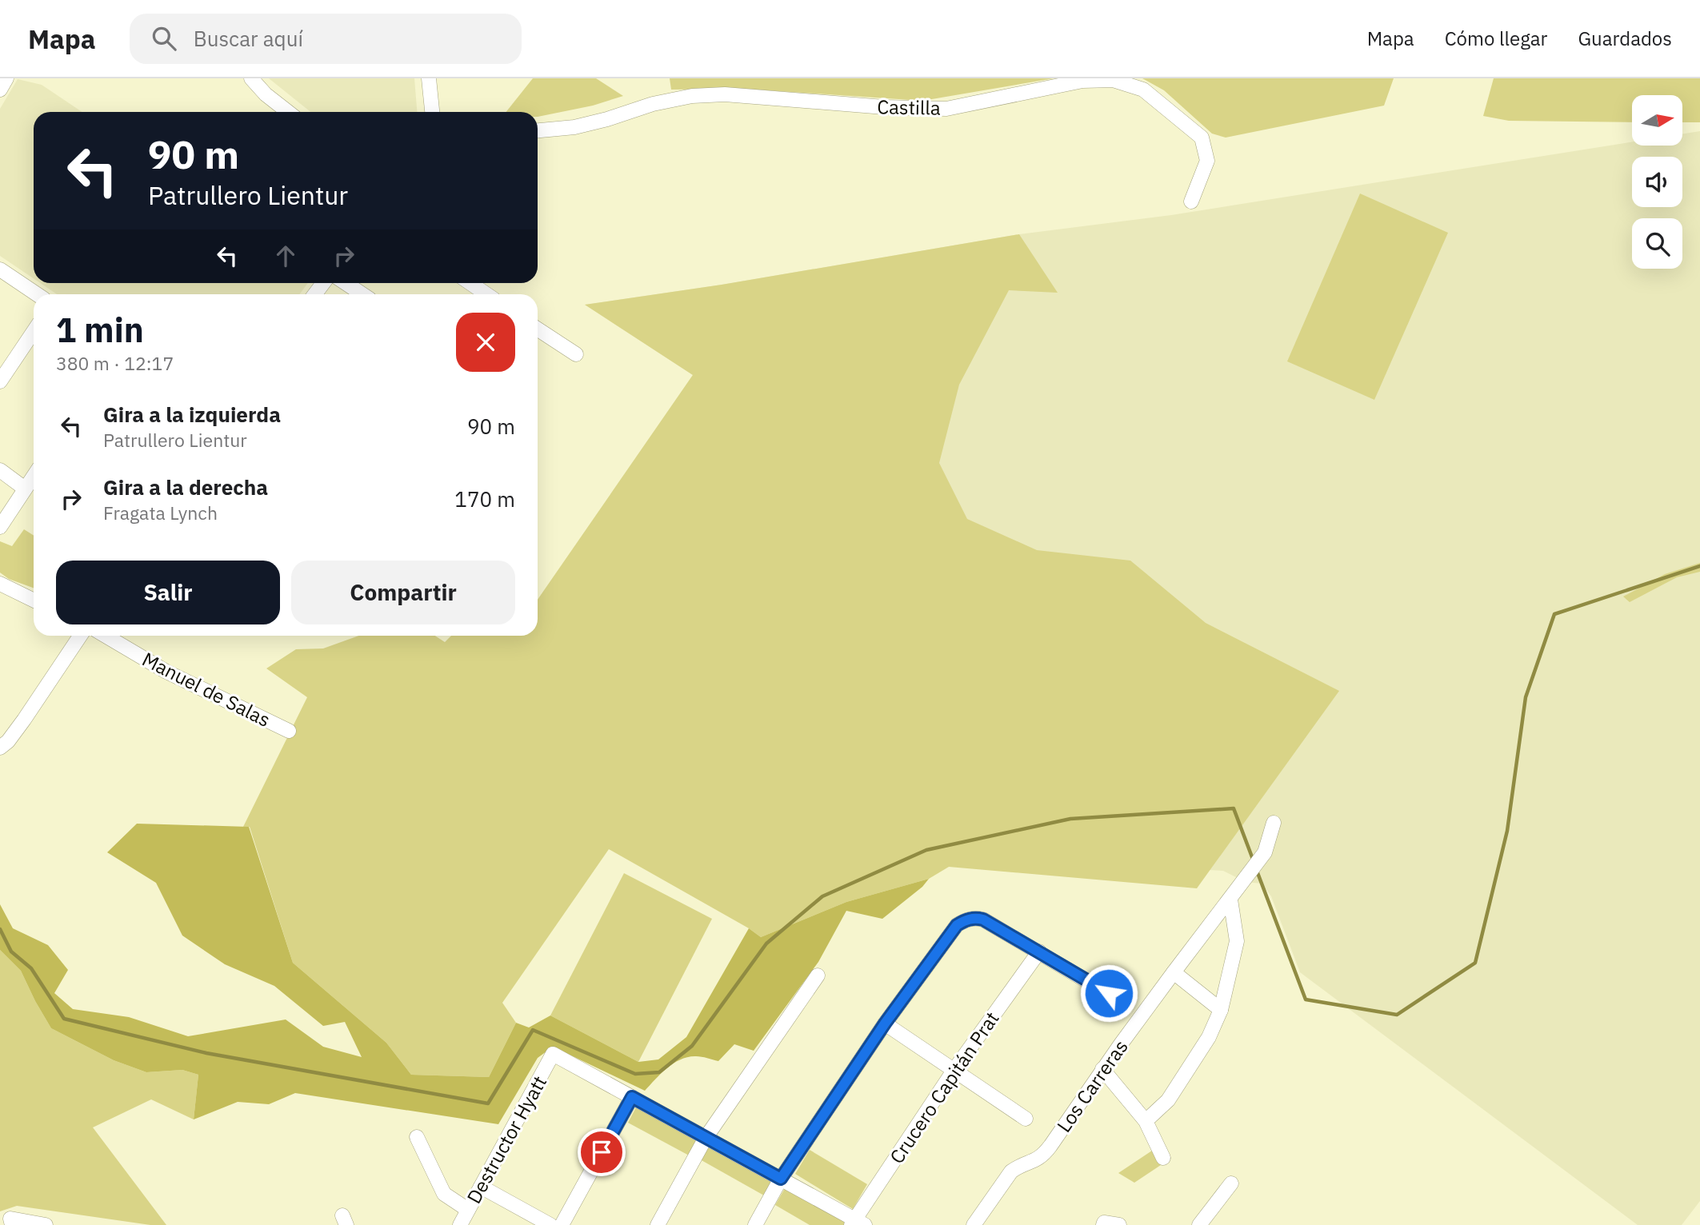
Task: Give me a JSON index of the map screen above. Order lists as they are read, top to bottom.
{
  "streets": {
    "street": [
      "Castilla",
      "Manuel de Salas",
      "Los Carreras",
      "Crucero Capitán Prat",
      "Destructor Hyatt"
    ]
  },
  "north": "right",
  "page": {
    "header": "Mapa",
    "search": "Buscar aquí",
    "nav": ["Mapa", "Cómo llegar", "Guardados"],
    "turn": ["90 m", "Patrullero Lientur"],
    "heading": ["1 min", "380 m · 12:17"],
    "list": [
      {
        "name": "Gira a la izquierda",
        "note": "Patrullero Lientur",
        "value": "90 m"
      },
      {
        "name": "Gira a la derecha",
        "note": "Fragata Lynch",
        "value": "170 m"
      }
    ],
    "buttons": ["Salir", "Compartir"]
  }
}
